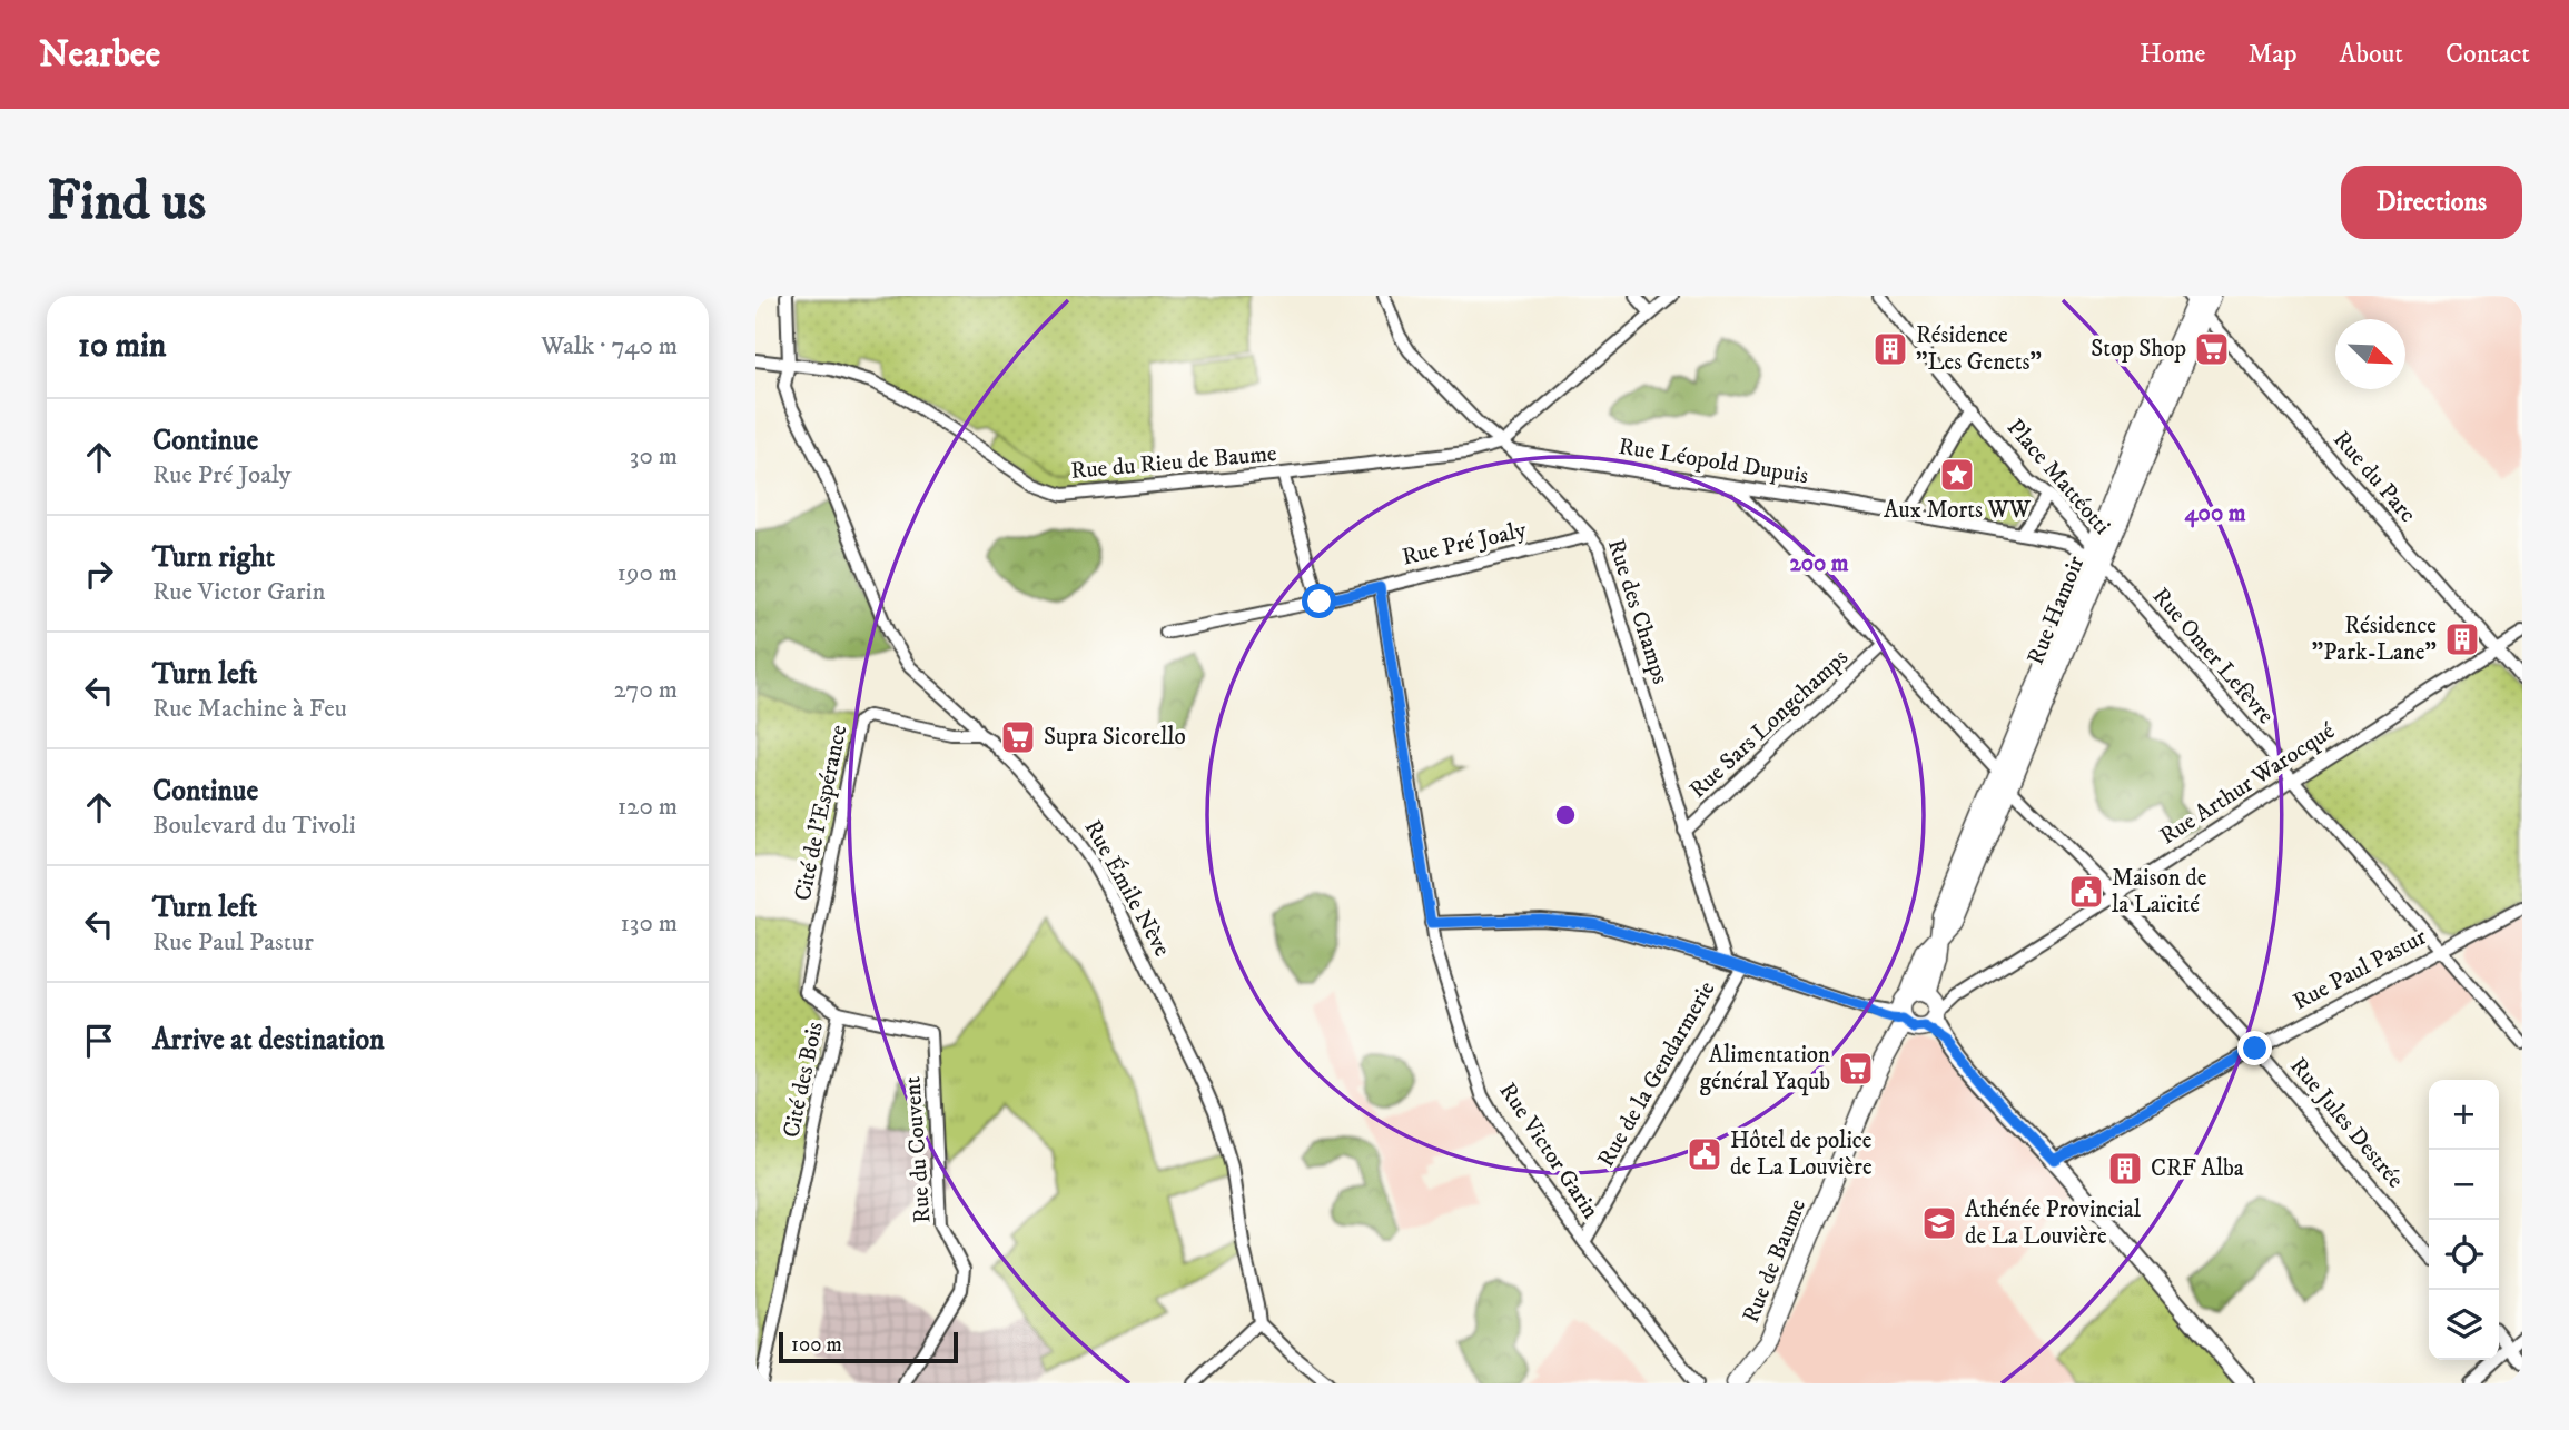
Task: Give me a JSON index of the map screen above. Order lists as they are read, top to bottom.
{
  "streets": {
    "main road": ["Rue Hamoir", "Rue de Baume"],
    "street": [
      "Rue Léopold Dupuis",
      "Rue du Rieu de Baume",
      "Place Mattéotti",
      "Rue du Parc",
      "Rue Pré Joaly",
      "Rue des Champs",
      "Rue Omer Lefèvre",
      "Rue Sars Longchamps",
      "Rue Arthur Warocqué",
      "Cité de l'Espérance",
      "Rue Émile Nève",
      "Rue Paul Pastur",
      "Rue de la Gendarmerie",
      "Cité des Bois",
      "Rue Jules Destrée",
      "Rue du Couvent",
      "Rue Victor Garin"
    ]
  },
  "crossings": [
    ["Rue Léopold Dupuis", "Rue du Rieu de Baume"],
    ["Rue Léopold Dupuis", "Place Mattéotti"],
    ["Rue Léopold Dupuis", "Rue des Champs"],
    ["Rue Léopold Dupuis", "Rue Jules Destrée"],
    ["Rue du Rieu de Baume", "Rue des Champs"],
    ["Rue du Rieu de Baume", "Rue Émile Nève"],
    ["Place Mattéotti", "Rue Hamoir"],
    ["Place Mattéotti", "Rue Omer Lefèvre"],
    ["Rue du Parc", "Rue Hamoir"],
    ["Rue du Parc", "Rue Arthur Warocqué"],
    ["Rue Pré Joaly", "Rue des Champs"],
    ["Rue Pré Joaly", "Rue Victor Garin"],
    ["Rue Hamoir", "Rue Omer Lefèvre"],
    ["Rue Hamoir", "Rue Arthur Warocqué"],
    ["Rue Hamoir", "Rue Jules Destrée"],
    ["Rue Hamoir", "Rue de Baume"],
    ["Rue des Champs", "Rue Sars Longchamps"],
    ["Rue Omer Lefèvre", "Rue Arthur Warocqué"],
    ["Rue Omer Lefèvre", "Rue Paul Pastur"],
    ["Rue Sars Longchamps", "Rue Jules Destrée"],
    ["Rue Arthur Warocqué", "Rue Jules Destrée"],
    ["Rue Arthur Warocqué", "Rue de Baume"],
    ["Cité de l'Espérance", "Rue Émile Nève"],
    ["Cité de l'Espérance", "Cité des Bois"],
    ["Cité de l'Espérance", "Rue du Couvent"],
    ["Rue Paul Pastur", "Rue Jules Destrée"],
    ["Rue de la Gendarmerie", "Rue Victor Garin"],
    ["Cité des Bois", "Rue du Couvent"]
  ],
  "places": {
    "building": ["Résidence \"Les Genets\"", "Résidence \"Park-Lane\"", "CRF Alba"],
    "supermarket": ["Stop Shop", "Supra Sicorello", "Alimentation général Yaqub"],
    "place": ["Aux Morts WW"],
    "public building": ["Maison de la Laïcité", "Hôtel de police de La Louvière"],
    "school or university": ["Athénée Provincial de La Louvière"]
  },
  "scale_bar": "100 m",
  "north": "bottom right",
  "page": {
    "header": "Nearbee",
    "nav": [
      "Home",
      "Map",
      "About",
      "Contact"
    ],
    "buttons": "Directions",
    "title": "Find us",
    "heading": ["10 min", "Walk · 740 m"],
    "list": [
      ["Continue", "Rue Pré Joaly", "30 m"],
      ["Turn right", "Rue Victor Garin", "190 m"],
      ["Turn left", "Rue Machine à Feu", "270 m"],
      ["Continue", "Boulevard du Tivoli", "120 m"],
      ["Turn left", "Rue Paul Pastur", "130 m"],
      "Arrive at destination"
    ],
    "map_buttons": ["+", "−"],
    "scale": "100 m"
  },
  "rings": ["400 m", "200 m"]
}
